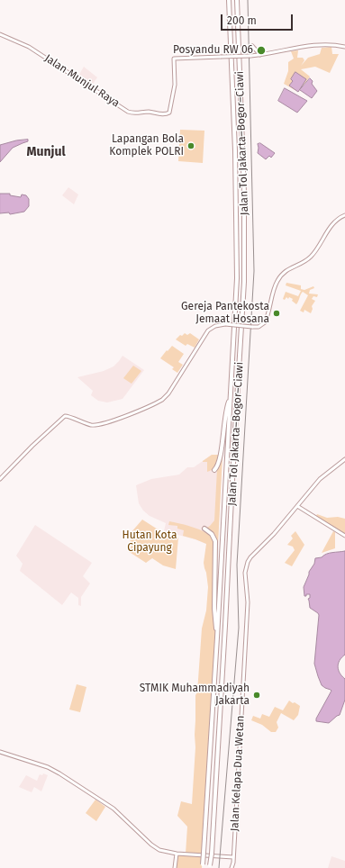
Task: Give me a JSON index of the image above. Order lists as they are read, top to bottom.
{
  "streets": {
    "highway": ["Jalan Tol Jakarta–Bogor–Ciawi"],
    "street": ["Jalan Munjul Raya", "Jalan Kelapa Dua Wetan"]
  },
  "districts": ["Munjul"],
  "parks": ["Hutan Kota Cipayung"],
  "places": [
    "Posyandu RW 06",
    "Lapangan Bola Komplek POLRI",
    "Gereja Pantekosta Jemaat Hosana",
    "STMIK Muhammadiyah Jakarta"
  ],
  "scale_bar": "200 m"
}
